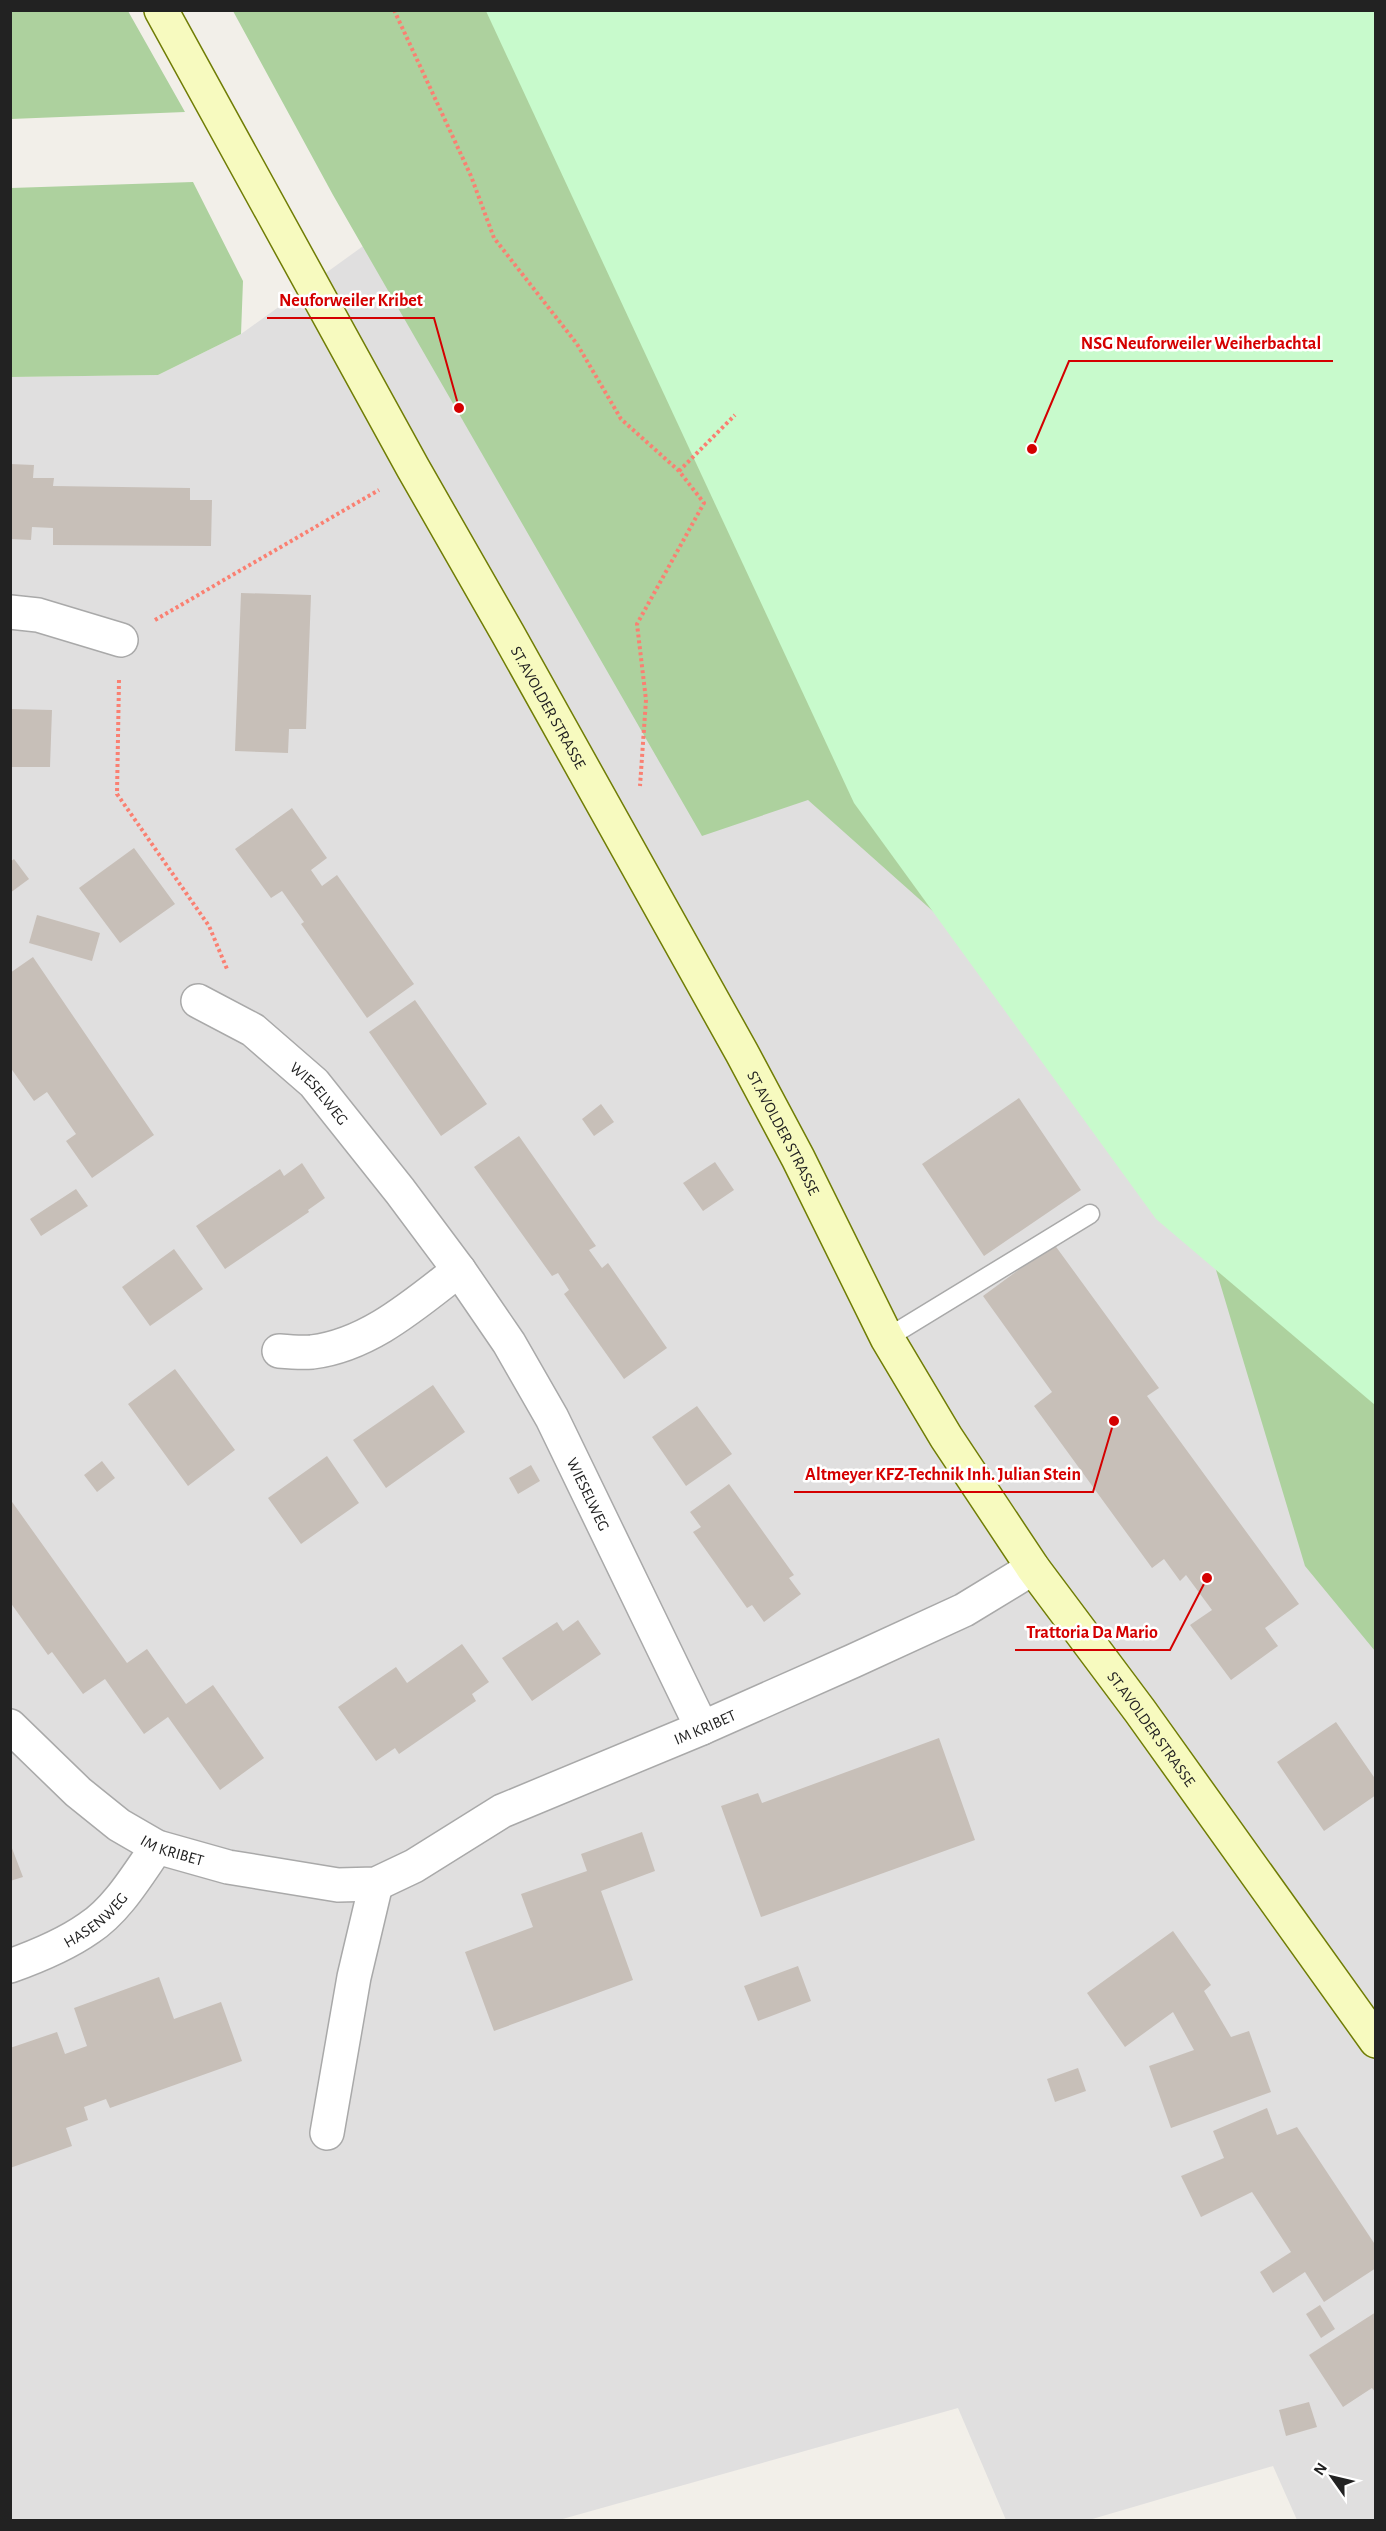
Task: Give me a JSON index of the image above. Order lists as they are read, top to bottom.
{
  "streets": {
    "main road": ["ST.AVOLDER STRASSE"],
    "street": ["WIESELWEG", "IM KRIBET", "HASENWEG"]
  },
  "crossings": [
    ["ST.AVOLDER STRASSE", "IM KRIBET"],
    ["WIESELWEG", "IM KRIBET"],
    ["IM KRIBET", "HASENWEG"]
  ],
  "places": [
    "Neuforweiler Kribet",
    "NSG Neuforweiler Weiherbachtal",
    "Altmeyer KFZ-Technik Inh. Julian Stein",
    "Trattoria Da Mario"
  ],
  "north": "top left"
}
